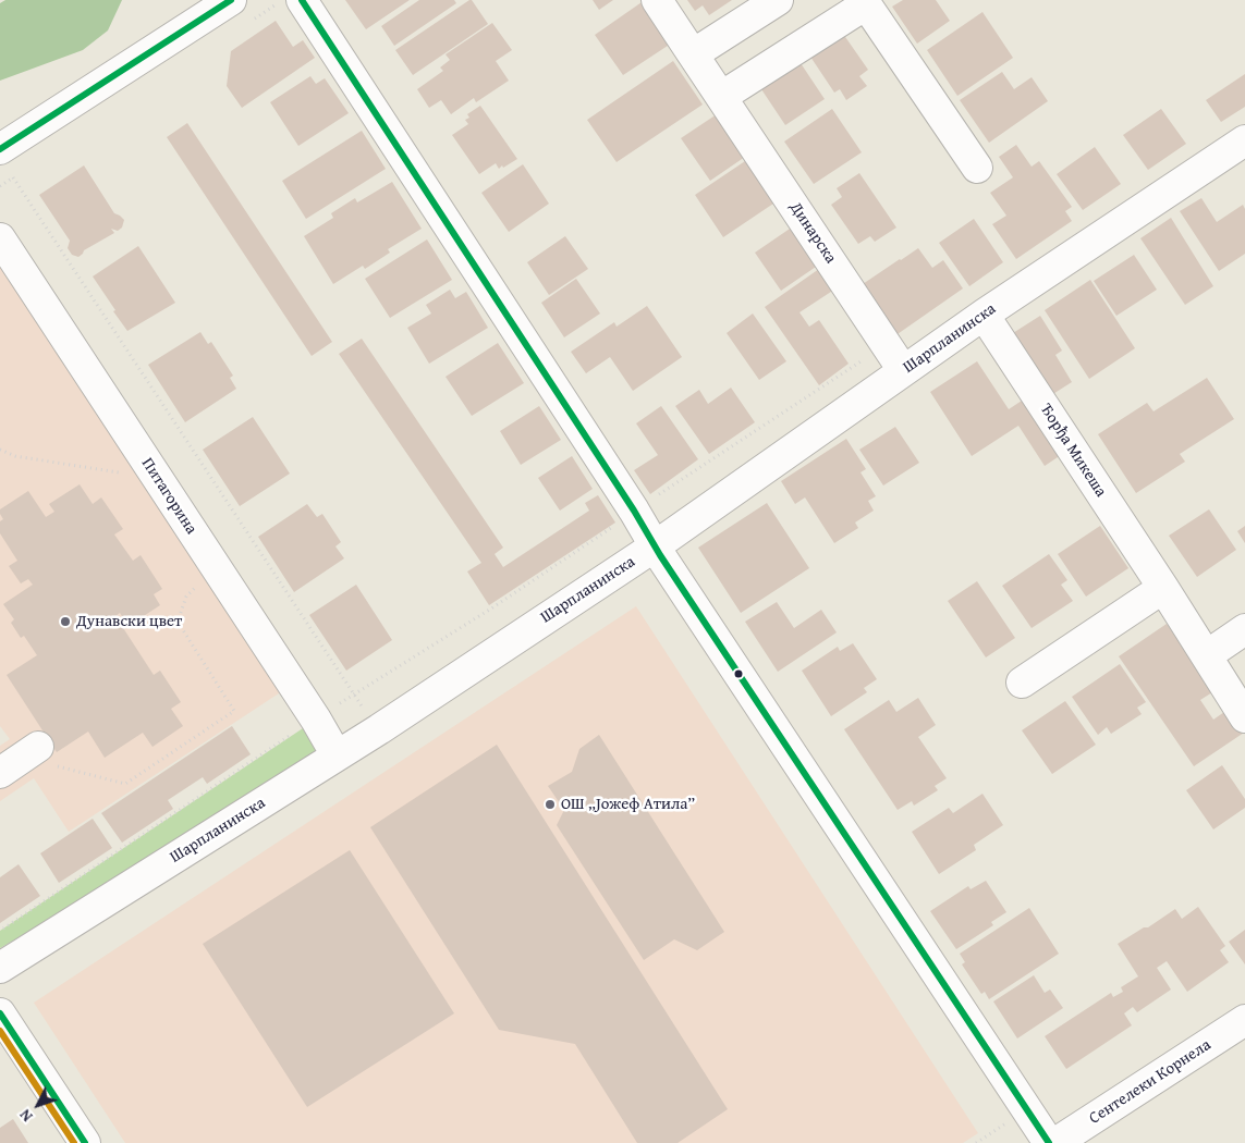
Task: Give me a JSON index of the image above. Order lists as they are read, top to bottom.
{
  "streets": {
    "street": [
      "Динарска",
      "Шарпланинска",
      "Ђорђа Микеша",
      "Питагорина",
      "Сентелеки Корнела"
    ]
  },
  "crossings": [
    ["Динарска", "Шарпланинска"],
    ["Шарпланинска", "Ђорђа Микеша"],
    ["Шарпланинска", "Питагорина"]
  ],
  "places": ["Дунавски цвет", "ОШ „Јожеф Атила”"],
  "north": "bottom left"
}
